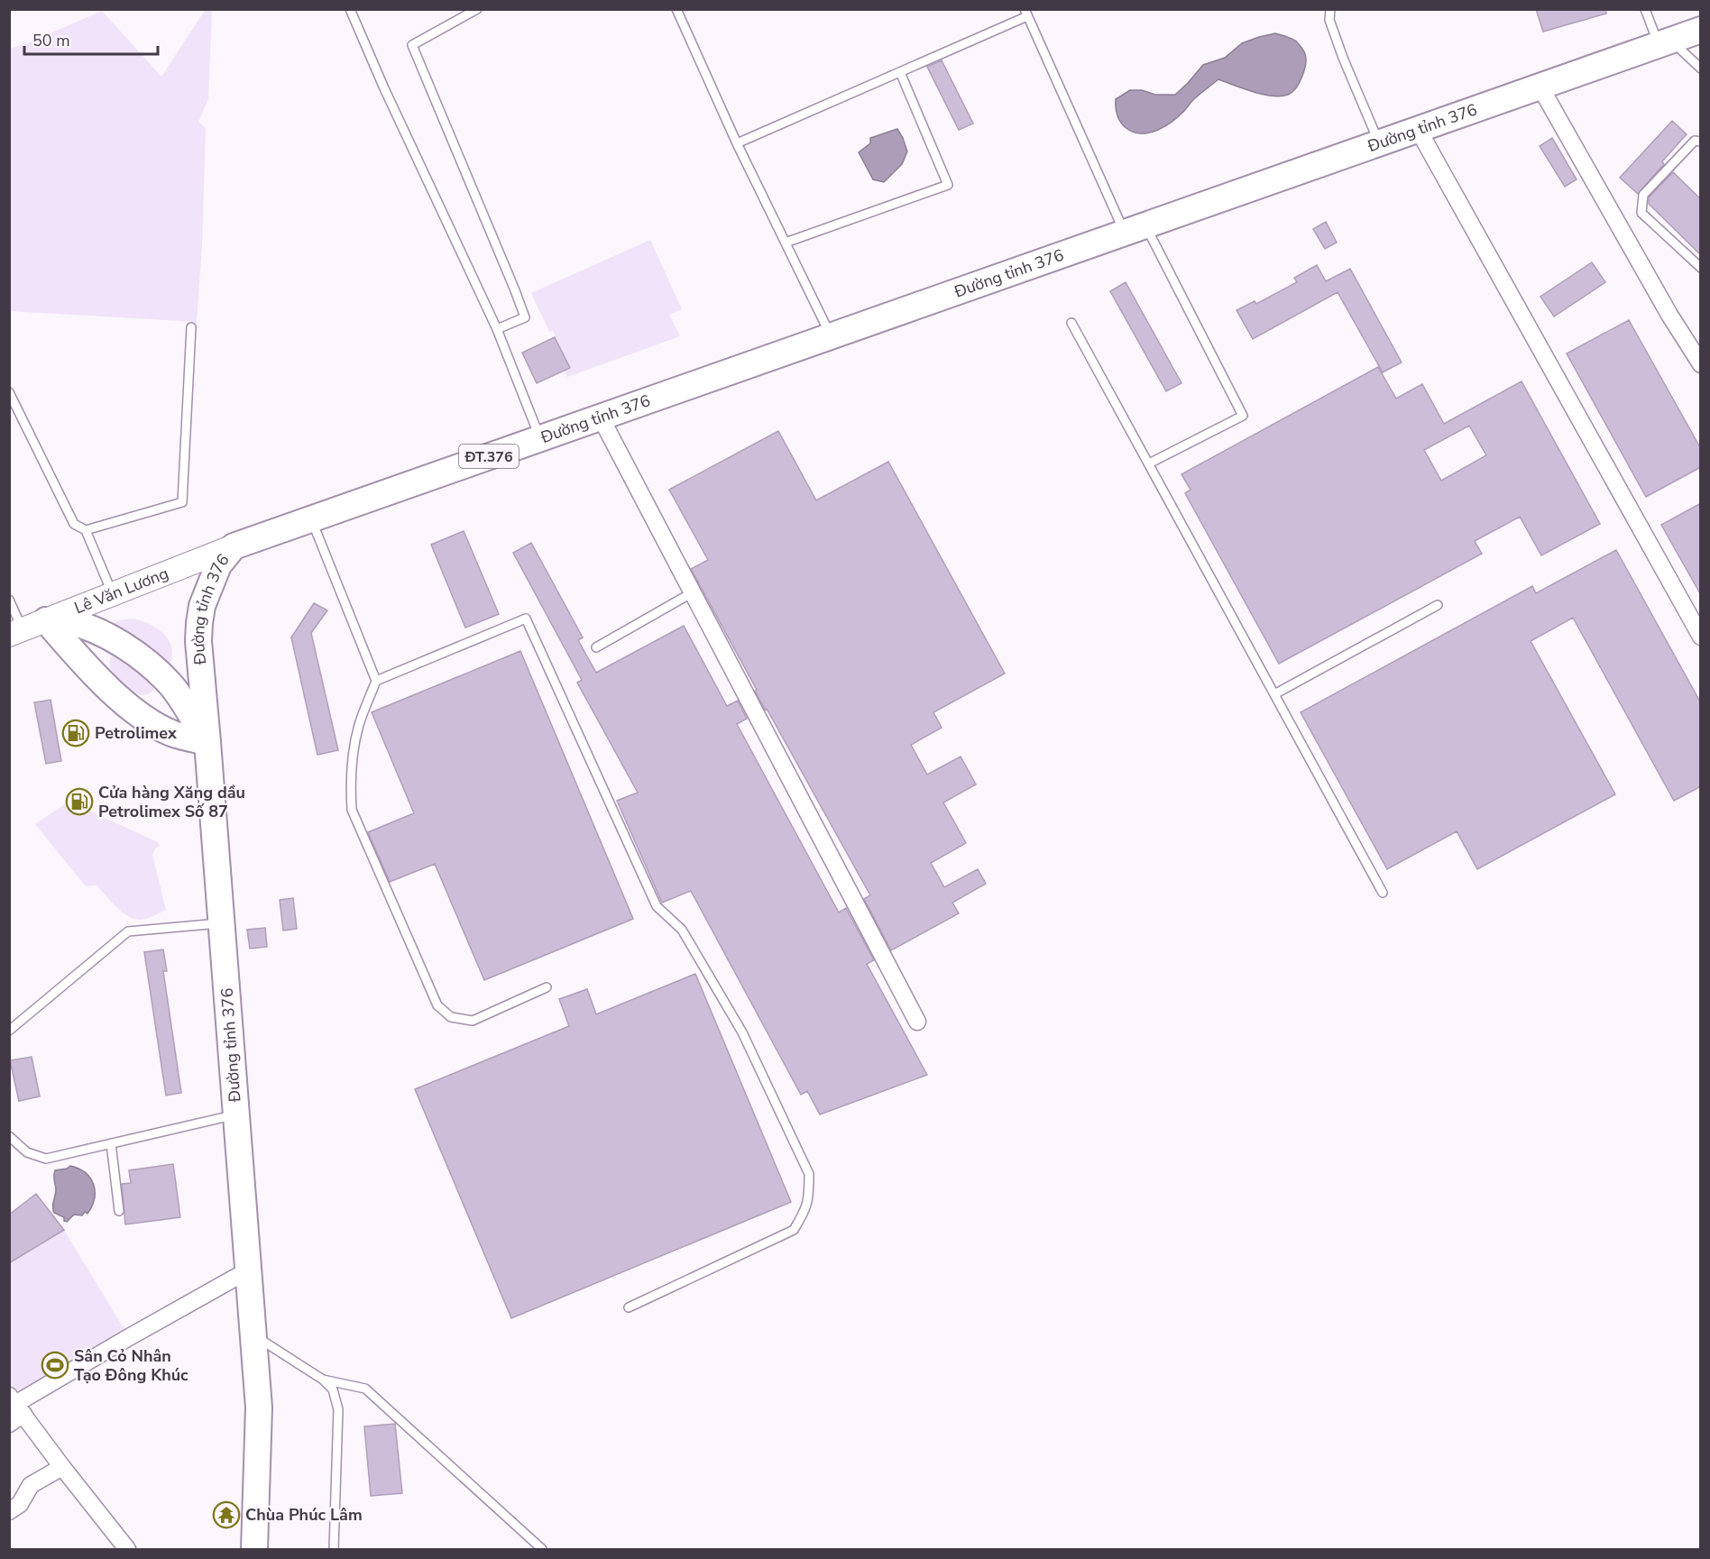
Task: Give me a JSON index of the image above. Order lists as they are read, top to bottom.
{
  "streets": {
    "main road": ["Đường tỉnh 376", "ĐT.376", "Lê Văn Lương"]
  },
  "crossings": [
    ["Đường tỉnh 376", "Lê Văn Lương"]
  ],
  "places": {
    "fuel station": ["Petrolimex", "Cửa hàng Xăng dầu Petrolimex Số 87"],
    "sports": ["Sân Cỏ Nhân Tạo Đông Khúc"],
    "temple": ["Chùa Phúc Lâm"]
  },
  "scale_bar": "50 m"
}
